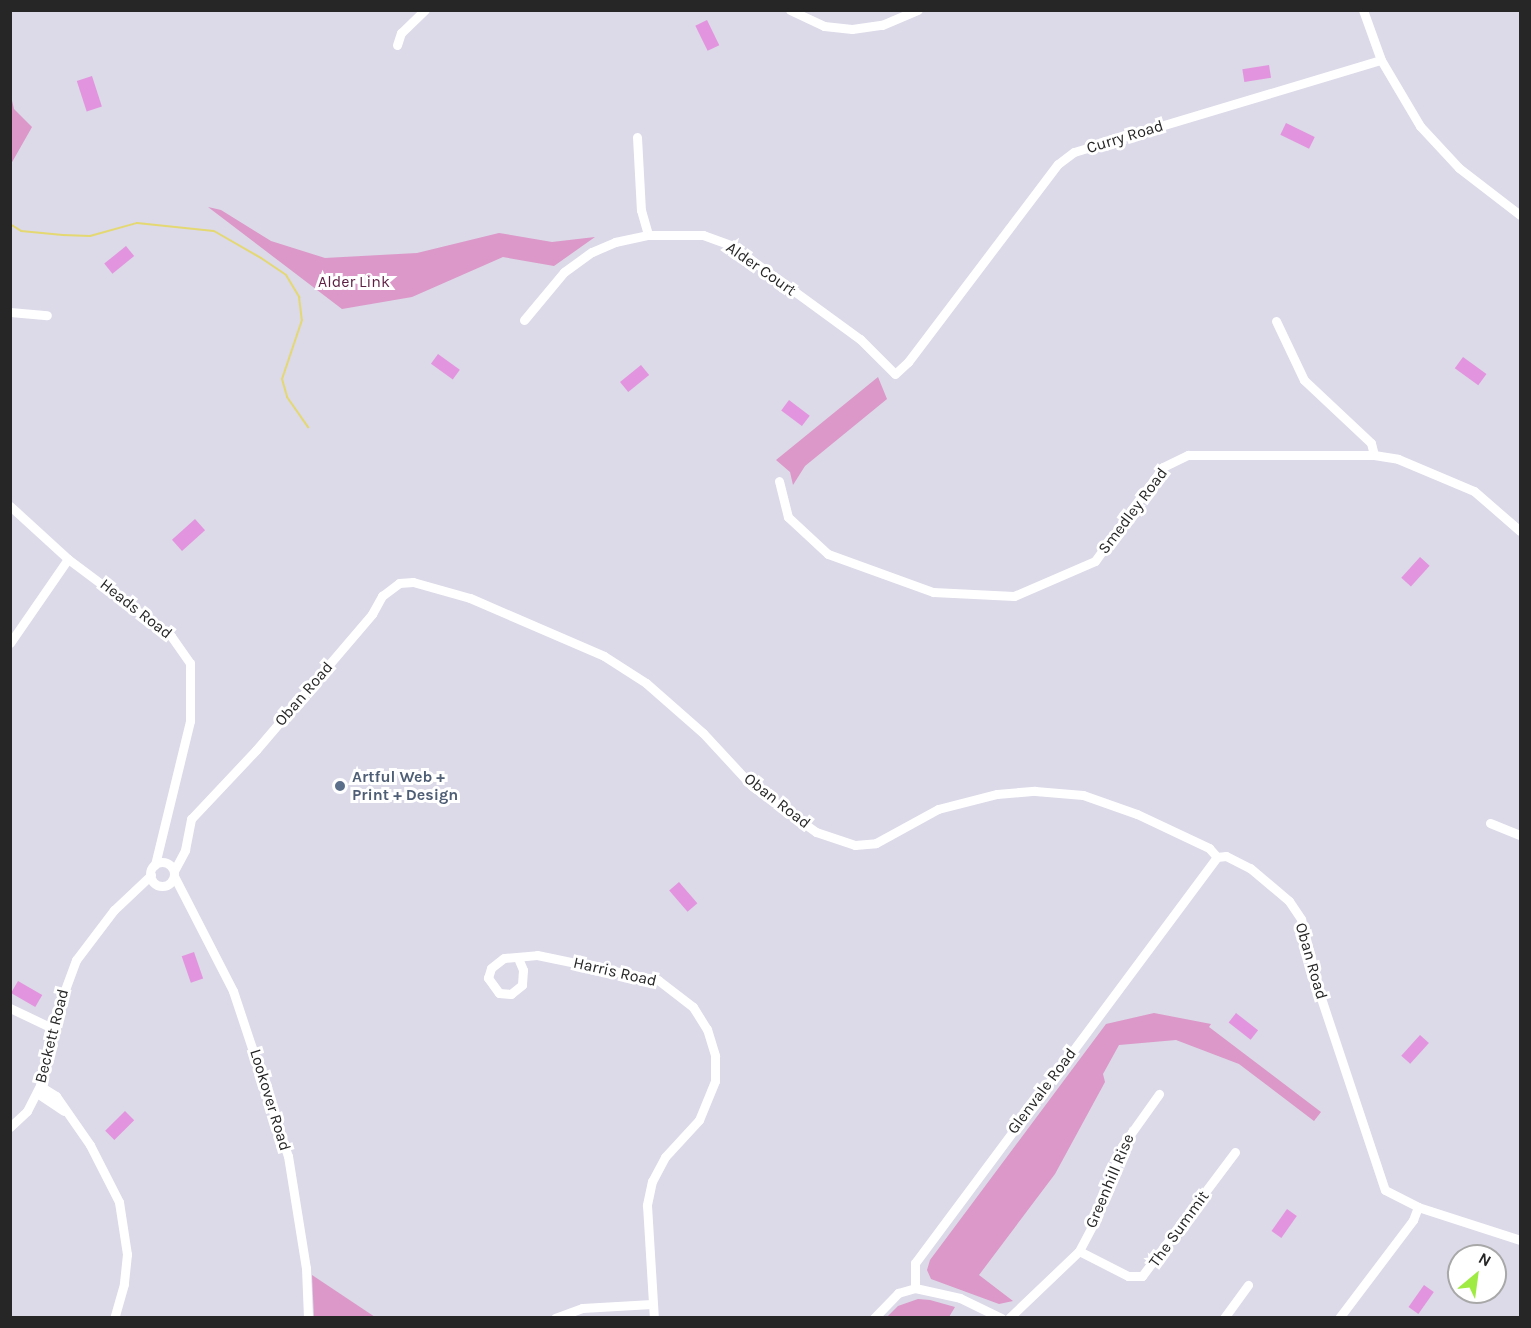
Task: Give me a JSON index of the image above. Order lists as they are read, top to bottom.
{
  "streets": {
    "street": [
      "Curry Road",
      "Alder Court",
      "Smedley Road",
      "Heads Road",
      "Oban Road",
      "Harris Road",
      "Beckett Road",
      "Glenvale Road",
      "Lookover Road",
      "Greenhill Rise",
      "The Summit"
    ]
  },
  "crossings": [
    ["Curry Road", "Alder Court"],
    ["Heads Road", "Beckett Road"],
    ["Oban Road", "Beckett Road"],
    ["Oban Road", "Glenvale Road"],
    ["Oban Road", "Lookover Road"],
    ["Beckett Road", "Lookover Road"],
    ["Greenhill Rise", "The Summit"]
  ],
  "parks": ["Alder Link"],
  "places": ["Artful Web + Print + Design"],
  "north": "top right"
}
